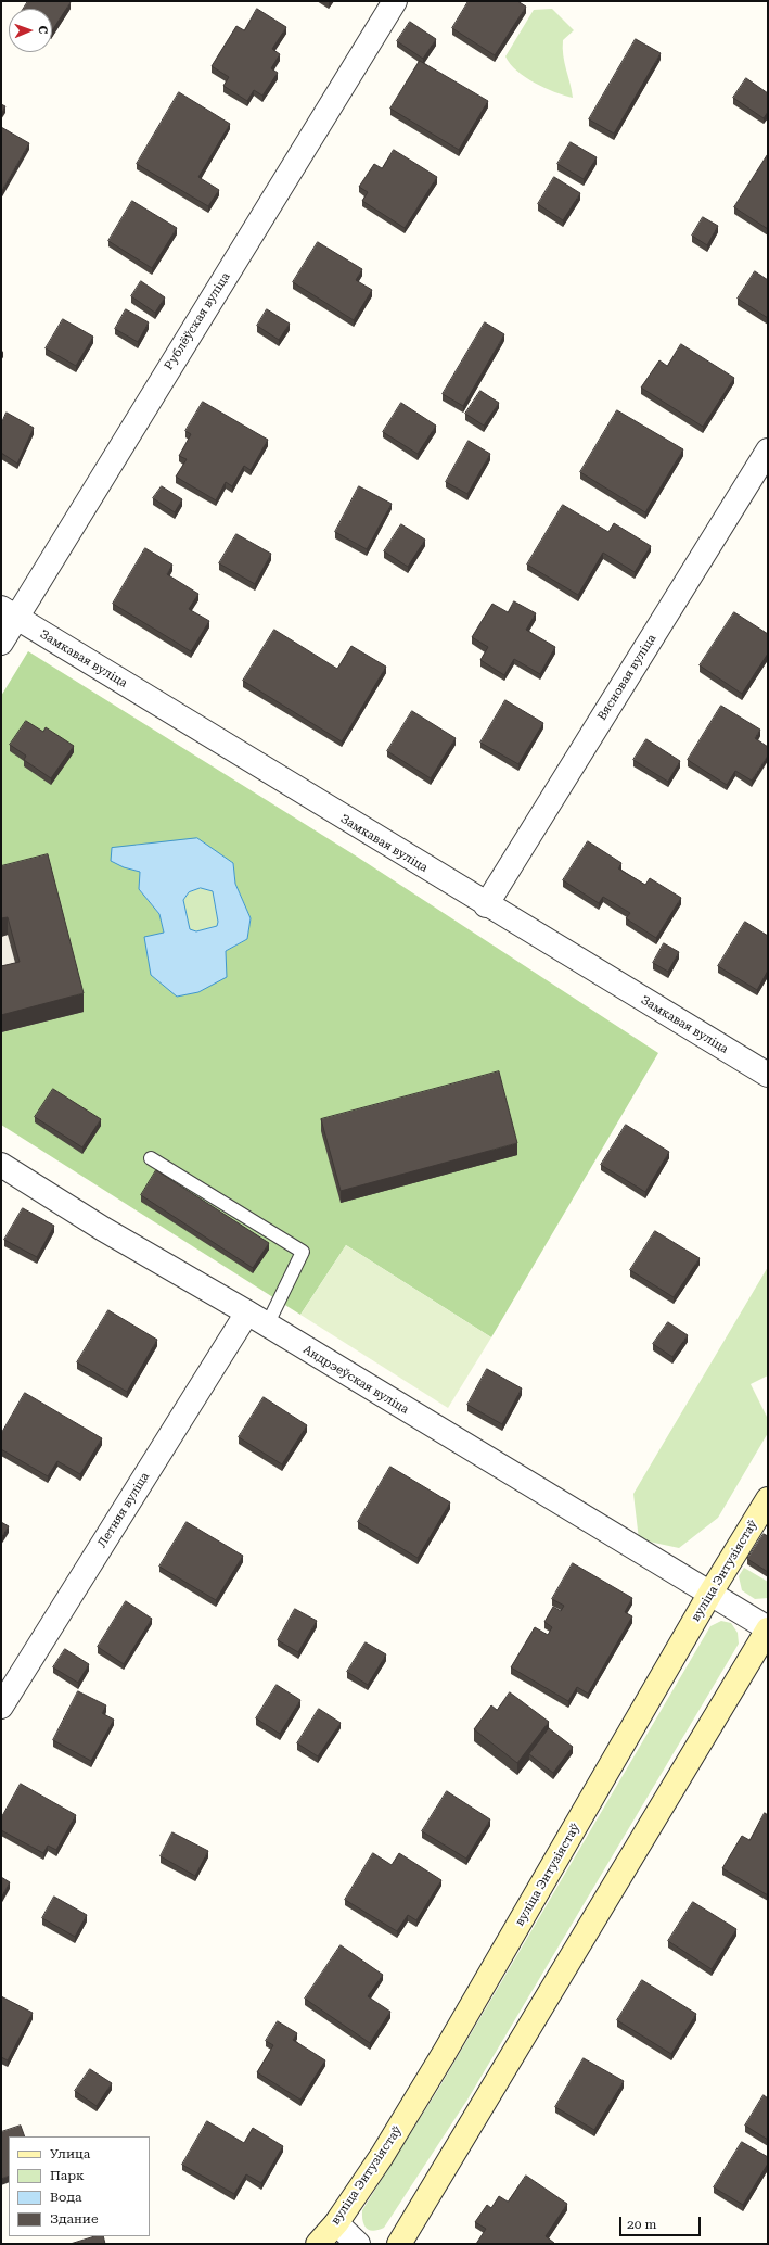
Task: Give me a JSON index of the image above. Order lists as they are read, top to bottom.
{
  "streets": {
    "street": [
      "Рублёўская вуліца",
      "Замкавая вуліца",
      "Вясновая вуліца",
      "Андрэеўская вуліца",
      "Летняя вуліца",
      "вуліца Энтузіястаў"
    ]
  },
  "crossings": [
    ["Рублёўская вуліца", "Замкавая вуліца"],
    ["Замкавая вуліца", "Вясновая вуліца"],
    ["Андрэеўская вуліца", "Летняя вуліца"],
    ["Андрэеўская вуліца", "вуліца Энтузіястаў"]
  ],
  "legend": [
    "Улица",
    "Парк",
    "Вода",
    "Здание"
  ],
  "scale_bar": "20 m",
  "north": "right"
}
